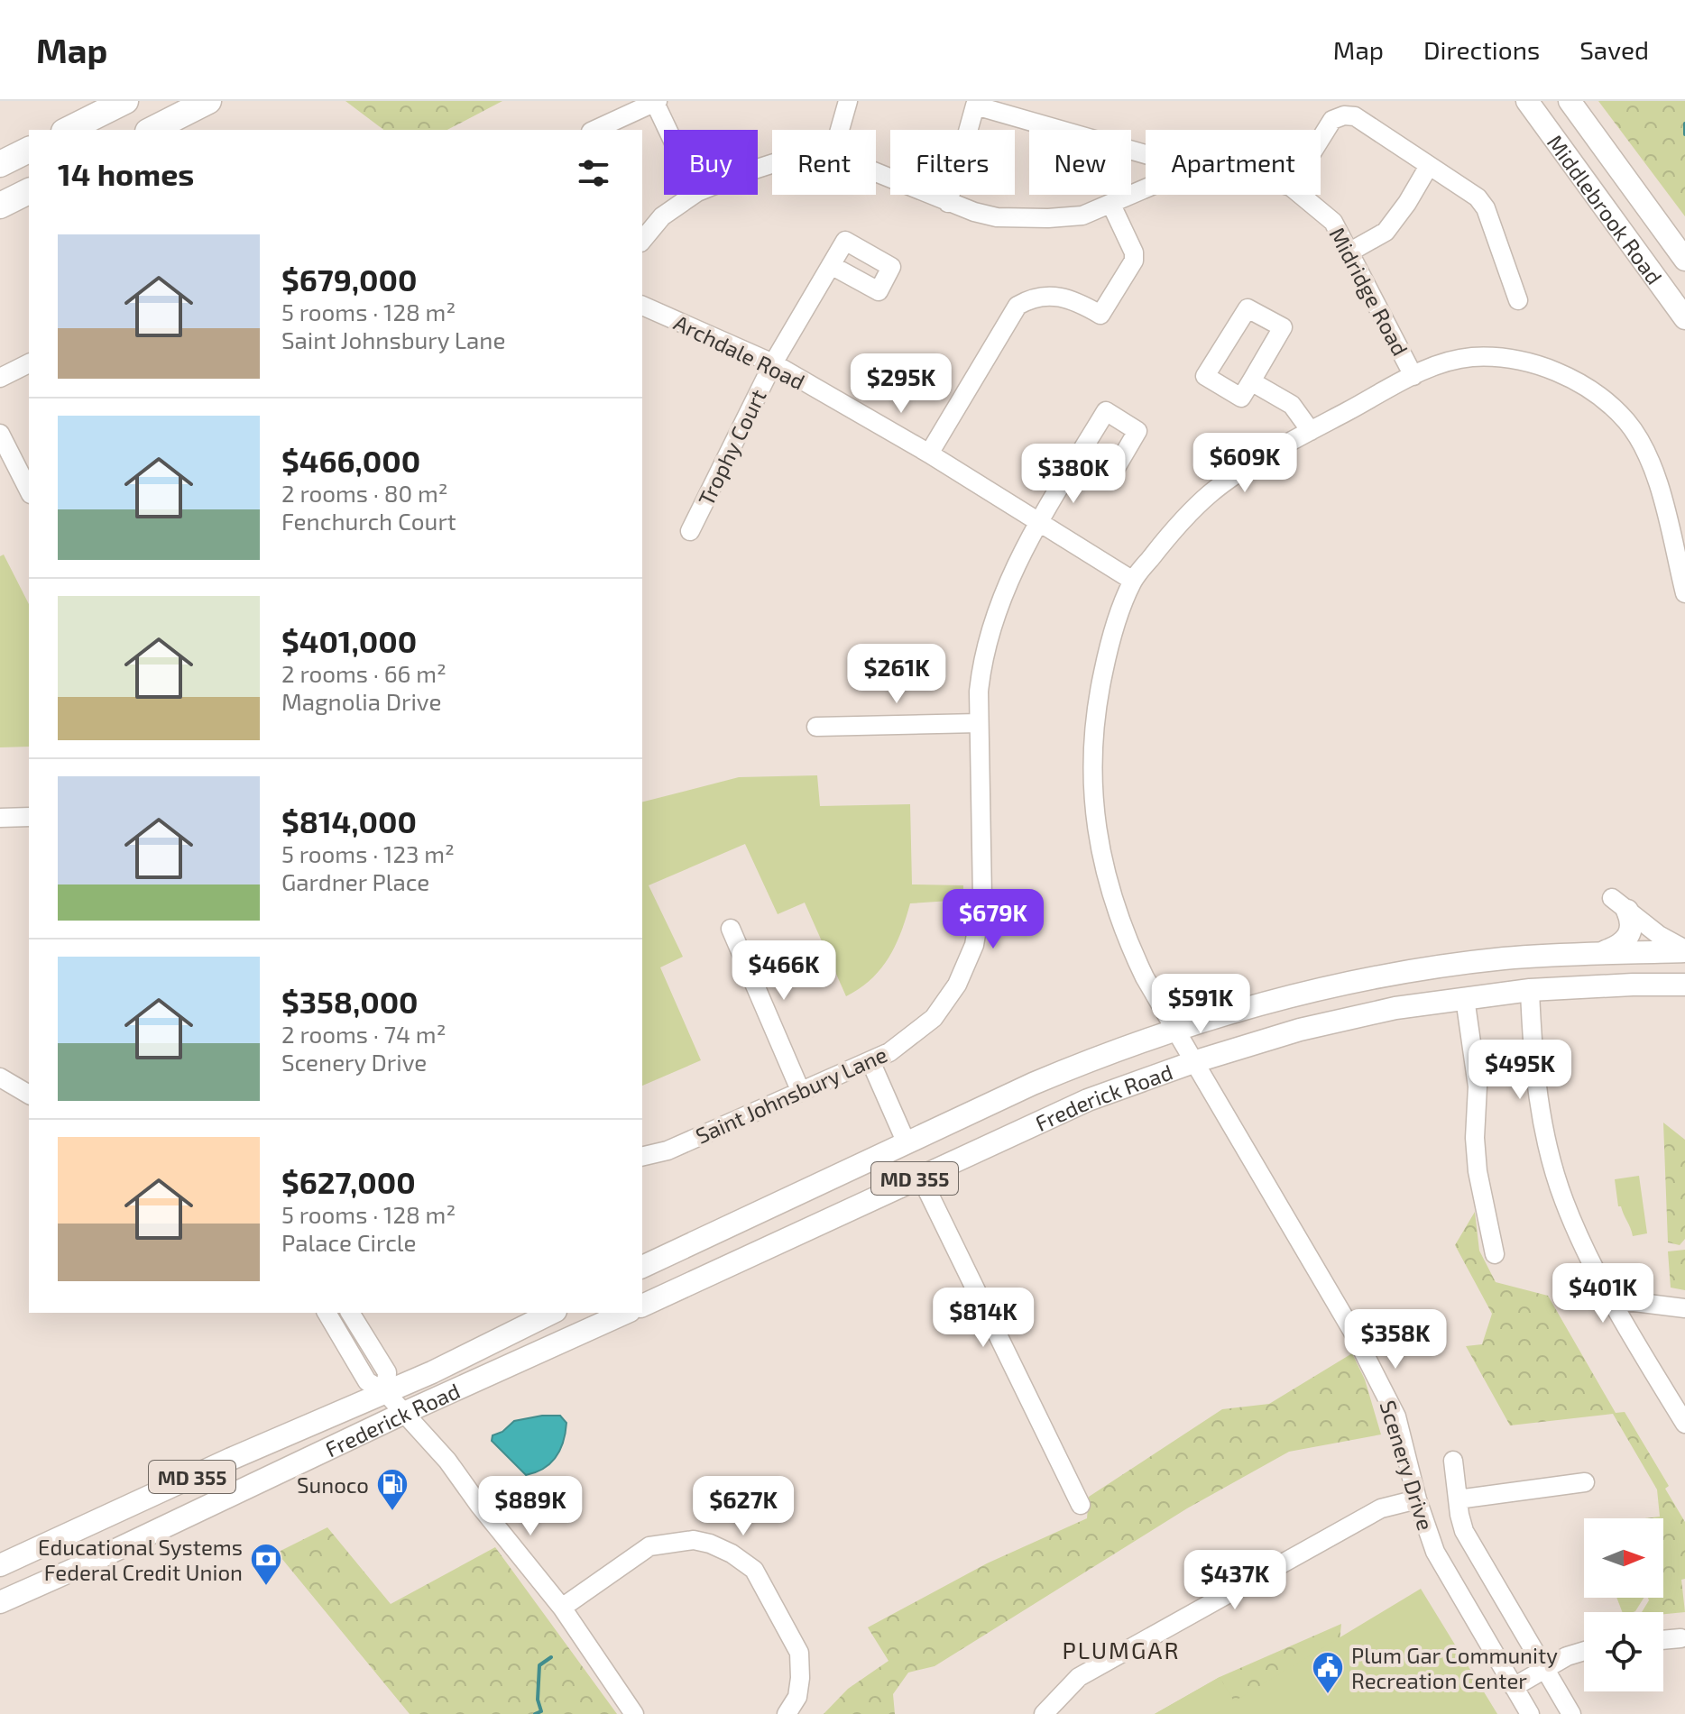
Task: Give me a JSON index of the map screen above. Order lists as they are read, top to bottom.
{
  "streets": {
    "main road": ["Middlebrook Road", "Frederick Road", "MD 355"],
    "street": [
      "Midridge Road",
      "Archdale Road",
      "Trophy Court",
      "Saint Johnsbury Lane",
      "Scenery Drive"
    ]
  },
  "crossings": [
    ["Midridge Road", "Scenery Drive"],
    ["Archdale Road", "Trophy Court"],
    ["Archdale Road", "Saint Johnsbury Lane"],
    ["Archdale Road", "Scenery Drive"],
    ["Frederick Road", "Scenery Drive"]
  ],
  "districts": ["PLUMGAR"],
  "places": {
    "fuel station": ["Sunoco"],
    "bank": ["Educational Systems Federal Credit Union"],
    "public building": ["Plum Gar Community Recreation Center"]
  },
  "north": "right",
  "page": {
    "header": "Map",
    "nav": ["Map", "Directions", "Saved"],
    "chip": [
      "Buy",
      "Rent",
      "Filters",
      "New",
      "Apartment"
    ],
    "heading": "14 homes",
    "list": [
      {
        "name": "$679,000",
        "note": "5 rooms · 128 m² · Saint Johnsbury Lane"
      },
      {
        "name": "$466,000",
        "note": "2 rooms · 80 m² · Fenchurch Court"
      },
      {
        "name": "$401,000",
        "note": "2 rooms · 66 m² · Magnolia Drive"
      },
      {
        "name": "$814,000",
        "note": "5 rooms · 123 m² · Gardner Place"
      },
      {
        "name": "$358,000",
        "note": "2 rooms · 74 m² · Scenery Drive"
      },
      {
        "name": "$627,000",
        "note": "5 rooms · 128 m² · Palace Circle"
      }
    ],
    "price": [
      "$295K",
      "$609K",
      "$380K",
      "$261K",
      "$679K",
      "$466K",
      "$591K",
      "$495K",
      "$401K",
      "$814K",
      "$358K",
      "$889K",
      "$627K",
      "$437K"
    ]
  }
}
